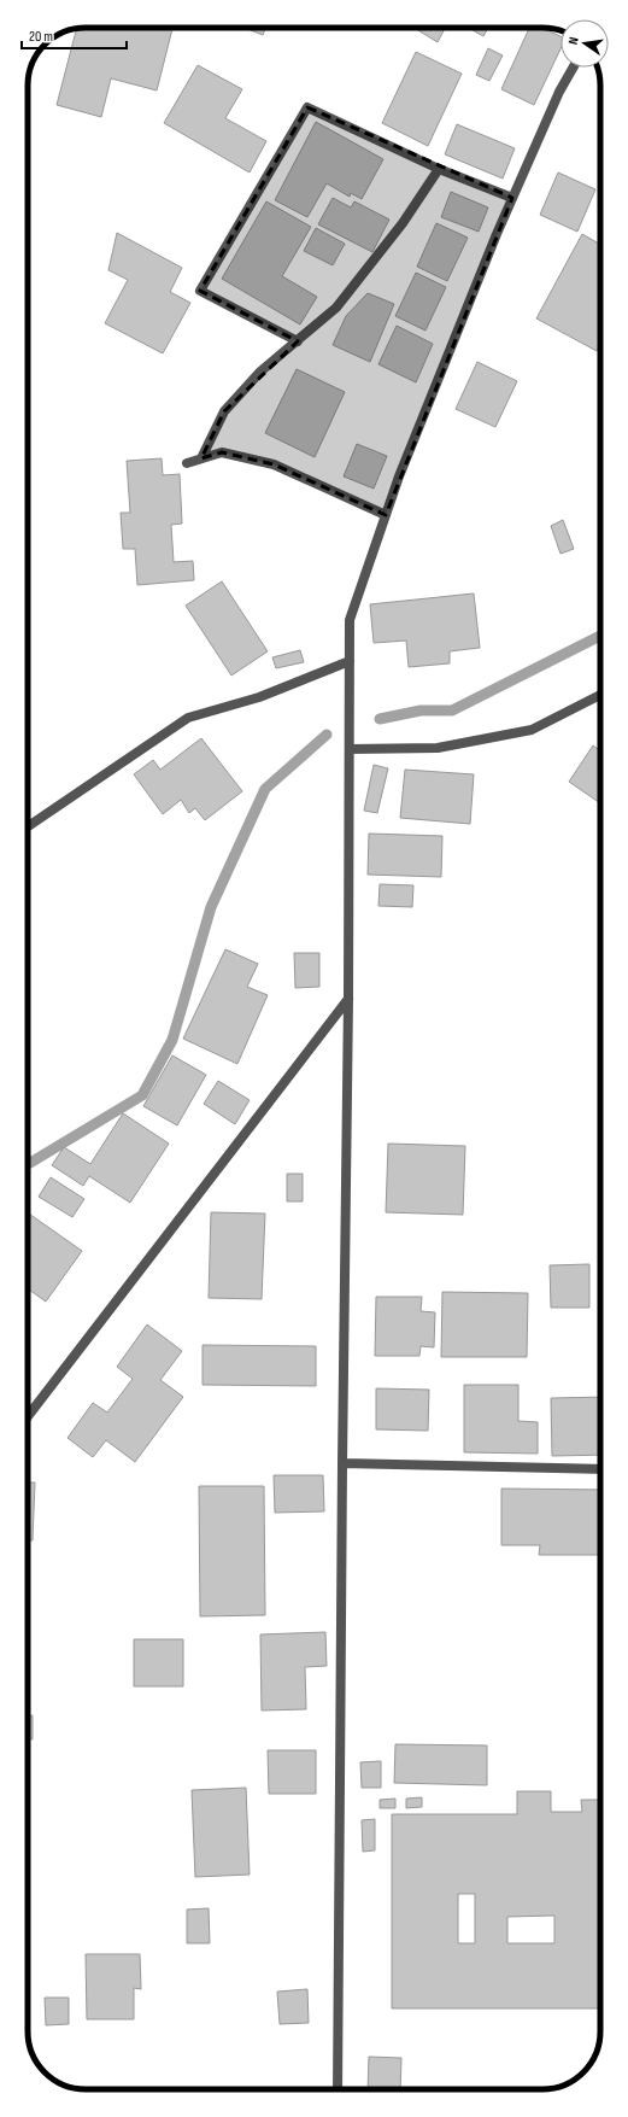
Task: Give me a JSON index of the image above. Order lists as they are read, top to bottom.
{
  "scale_bar": "20 m",
  "north": "left"
}
